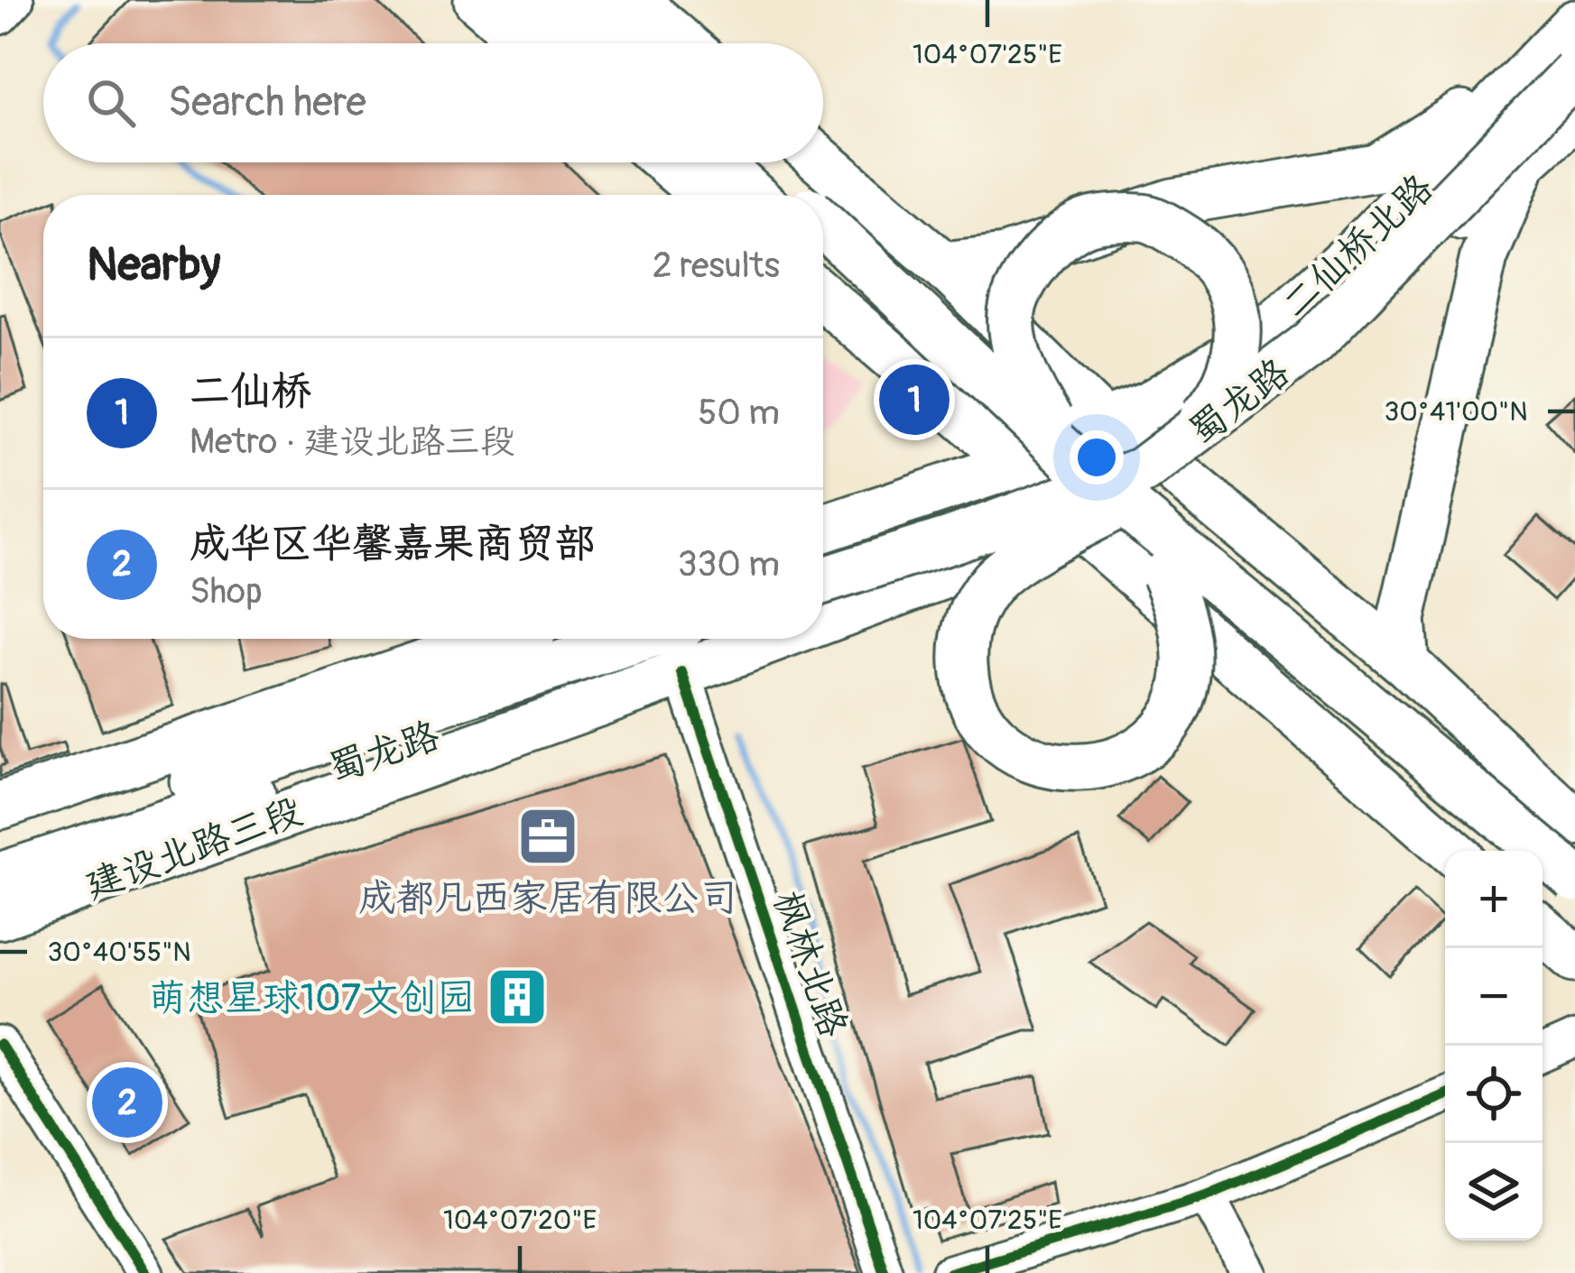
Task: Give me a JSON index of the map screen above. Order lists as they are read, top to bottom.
{
  "streets": {
    "main road": ["二仙桥北路", "蜀龙路", "建设北路三段"],
    "street": ["枫林北路"]
  },
  "crossings": [
    ["二仙桥北路", "蜀龙路"],
    ["二仙桥北路", "建设北路三段"],
    ["蜀龙路", "建设北路三段"],
    ["建设北路三段", "枫林北路"]
  ],
  "places": {
    "office": ["成都凡西家居有限公司"],
    "building": ["萌想星球107文创园"]
  },
  "page": {
    "search": "Search here",
    "heading": ["Nearby", "2 results"],
    "list": [
      {
        "mark": "1",
        "name": "二仙桥",
        "note": "Metro · 建设北路三段",
        "value": "50 m"
      },
      {
        "mark": "2",
        "name": "成华区华馨嘉果商贸部",
        "note": "Shop",
        "value": "330 m"
      }
    ],
    "pins": ["1", "2"],
    "map_buttons": ["+", "−"]
  },
  "coordinates": [
    "104°07'25\"E",
    "30°41'00\"N",
    "30°40'55\"N",
    "104°07'20\"E"
  ]
}
